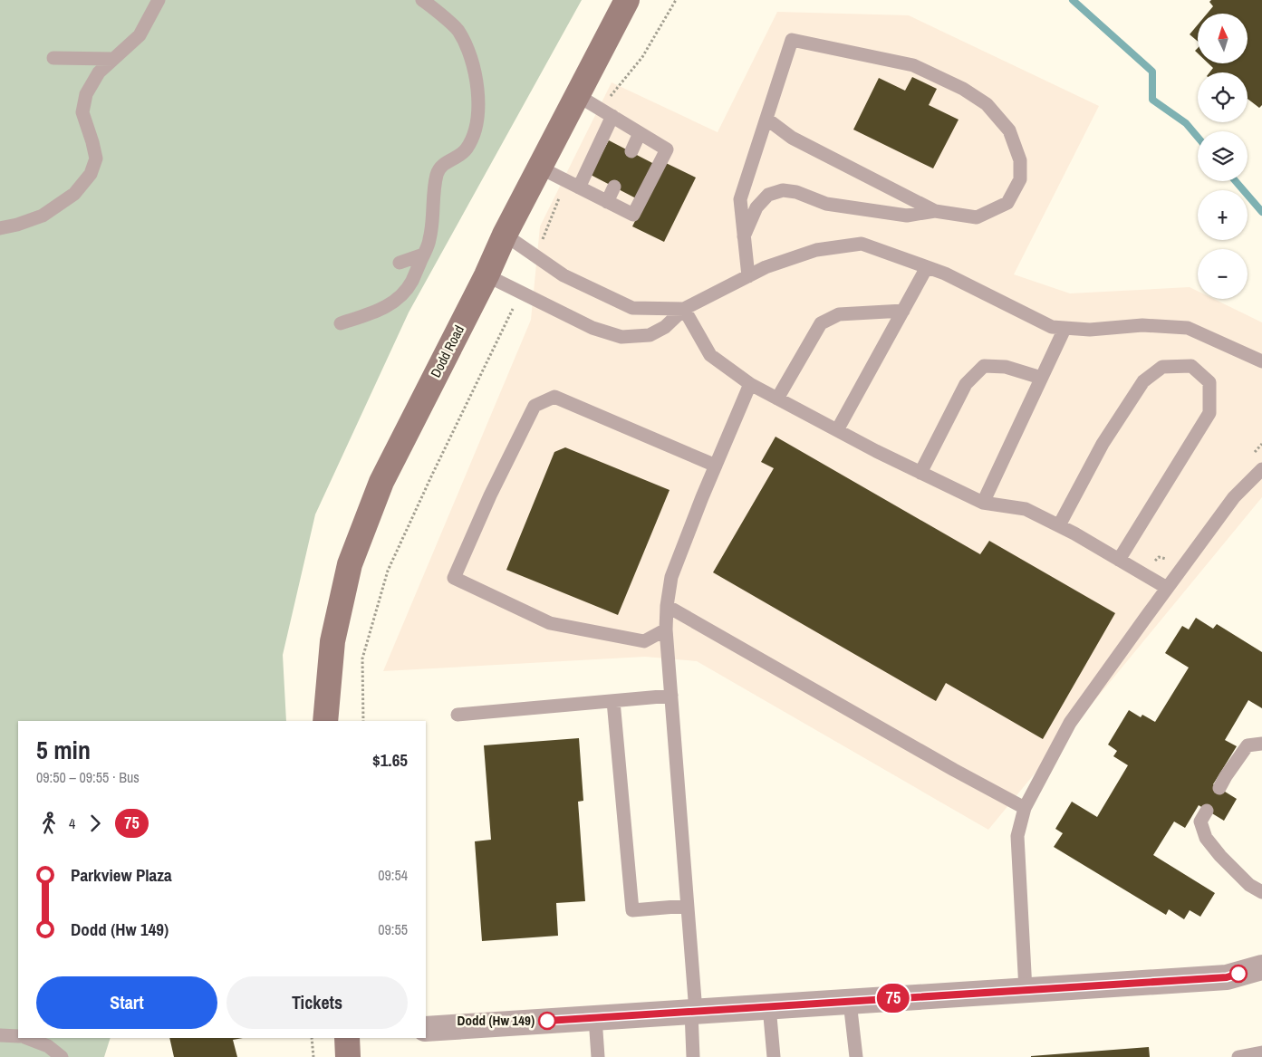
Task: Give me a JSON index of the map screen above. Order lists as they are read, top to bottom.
{
  "streets": {
    "main road": ["Dodd Road"]
  },
  "places": ["Dodd (Hw 149)"],
  "lines": ["bus line 75"],
  "north": "top",
  "page": {
    "on_map": "75",
    "map_buttons": ["+", "−"],
    "heading": ["5 min", "09:50 – 09:55 · Bus", "$1.65"],
    "legs": ["4", "75"],
    "list": [
      {
        "name": "Parkview Plaza",
        "value": "09:54"
      },
      {
        "name": "Dodd (Hw 149)",
        "value": "09:55"
      }
    ],
    "buttons": ["Start", "Tickets"]
  }
}
